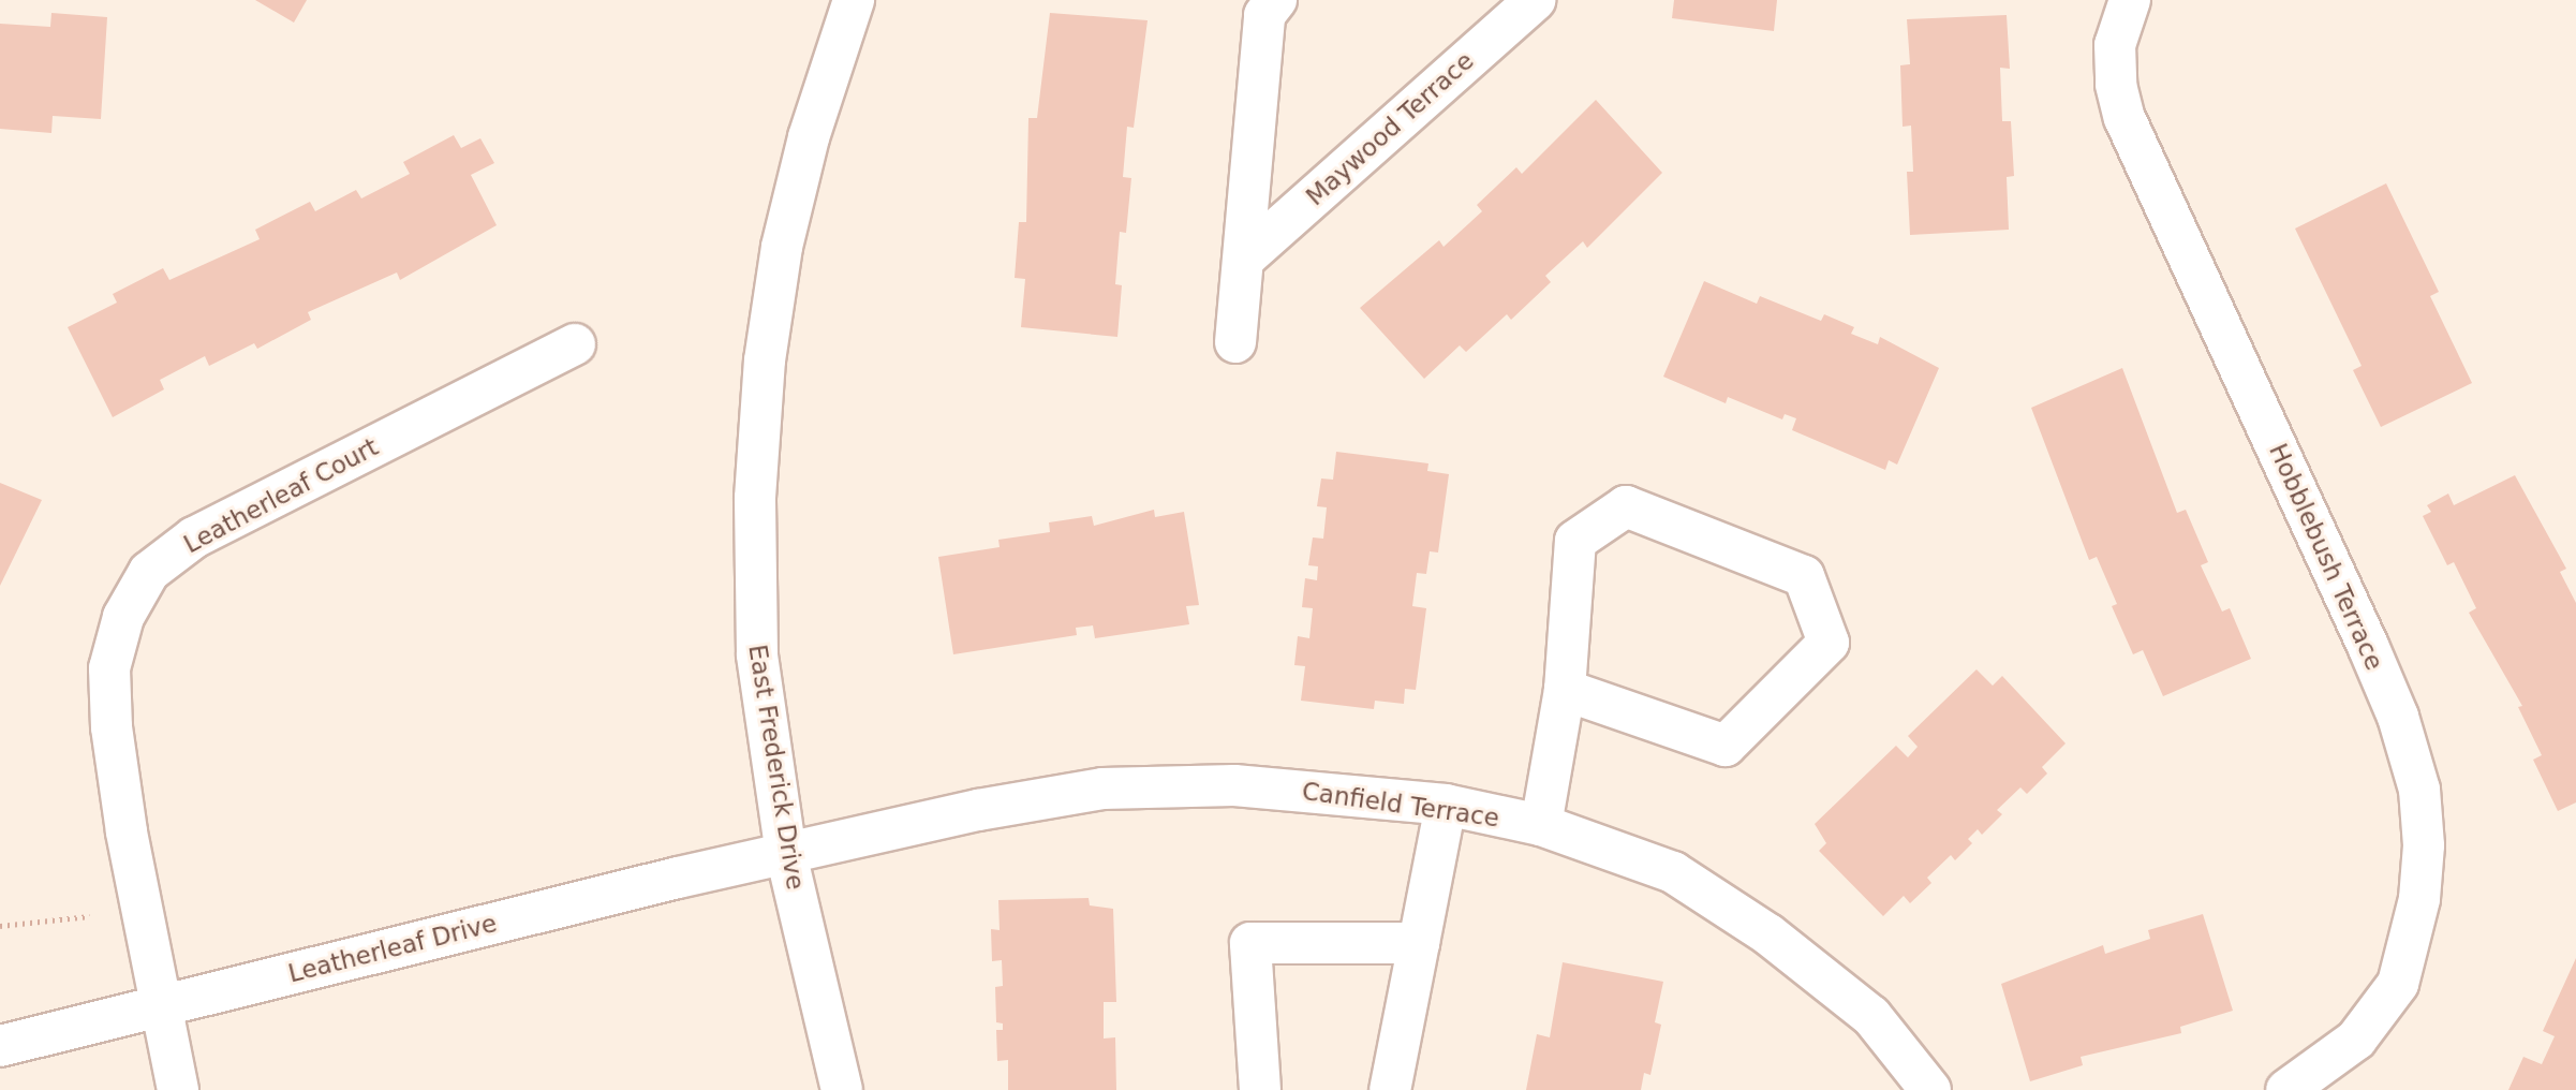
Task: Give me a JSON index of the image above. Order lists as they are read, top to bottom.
{
  "streets": {
    "street": [
      "Maywood Terrace",
      "Leatherleaf Court",
      "Hobblebush Terrace",
      "East Frederick Drive",
      "Canfield Terrace",
      "Leatherleaf Drive"
    ]
  },
  "crossings": [
    ["Leatherleaf Court", "Leatherleaf Drive"],
    ["East Frederick Drive", "Canfield Terrace"],
    ["East Frederick Drive", "Leatherleaf Drive"],
    ["Canfield Terrace", "Leatherleaf Drive"]
  ]
}
